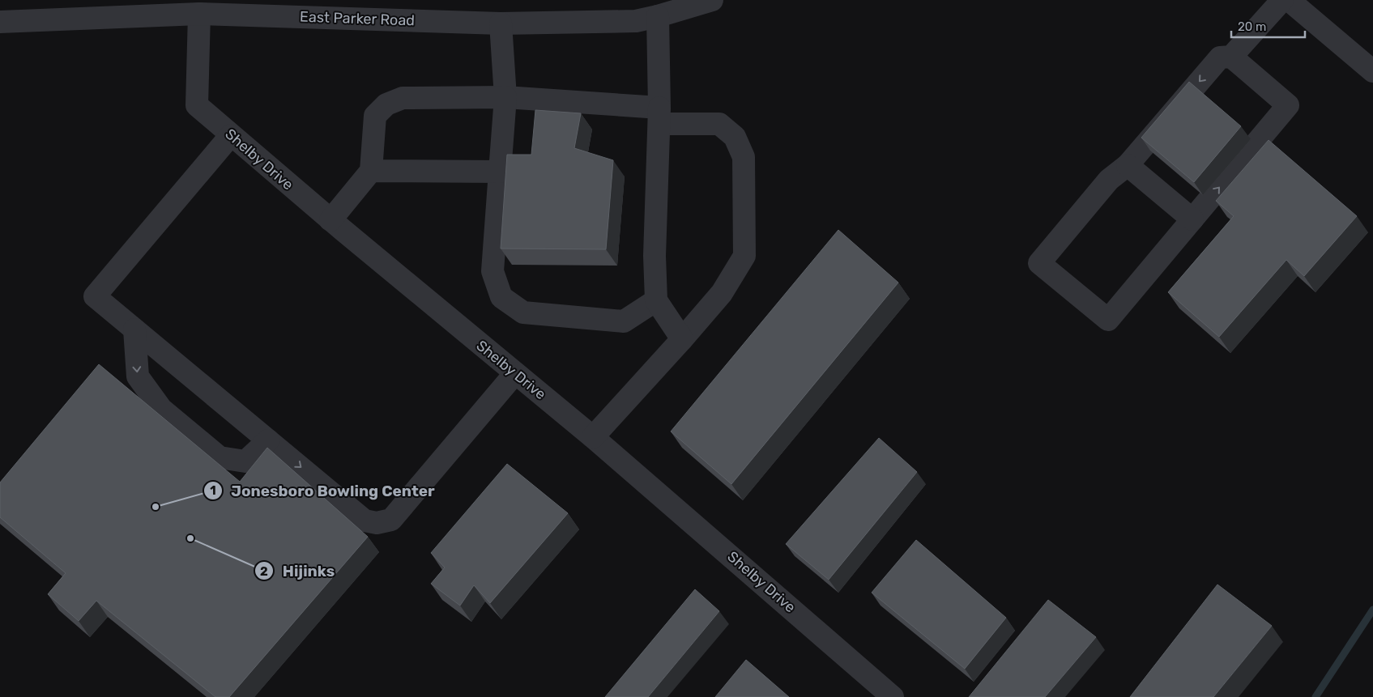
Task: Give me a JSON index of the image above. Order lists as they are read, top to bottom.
{
  "streets": {
    "street": ["East Parker Road", "Shelby Drive"]
  },
  "crossings": [
    ["East Parker Road", "Shelby Drive"]
  ],
  "places": ["Jonesboro Bowling Center", "Hijinks"],
  "scale_bar": "20 m"
}
